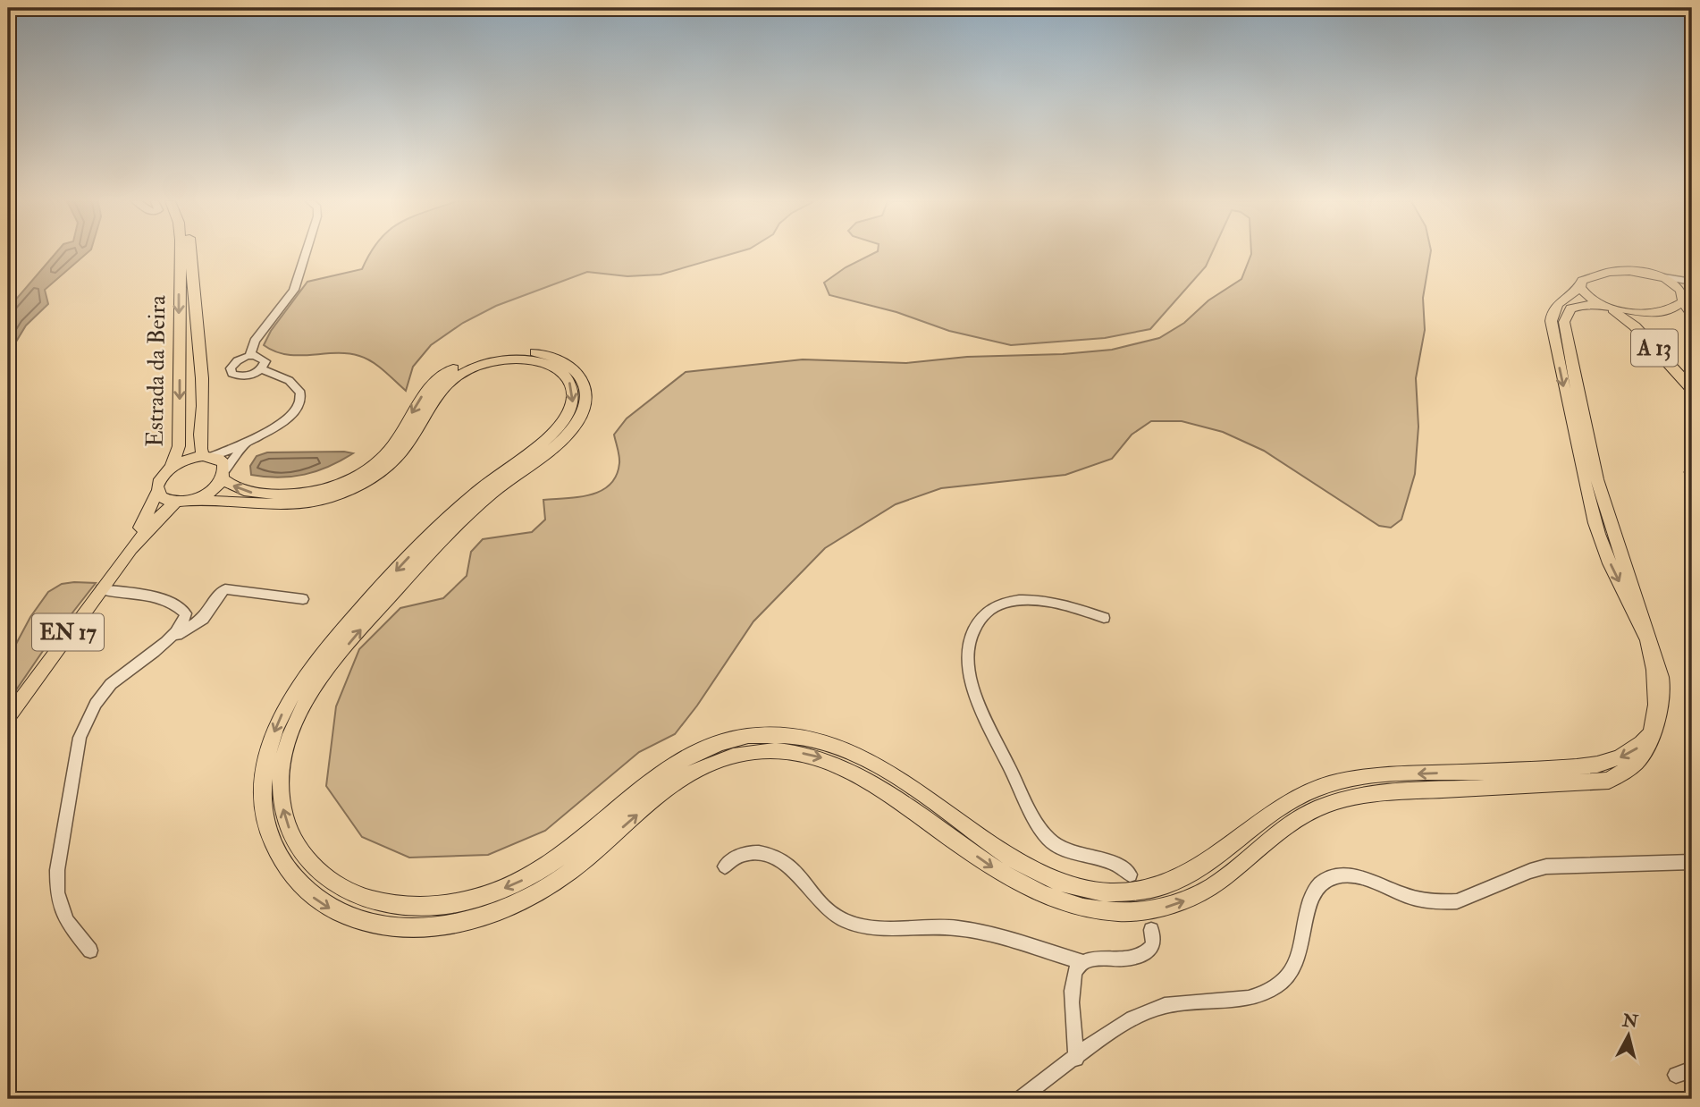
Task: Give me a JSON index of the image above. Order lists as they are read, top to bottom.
{
  "streets": {
    "highway": ["A 13"],
    "main road": ["Estrada da Beira", "EN 17"]
  },
  "crossings": [
    ["Estrada da Beira", "EN 17"]
  ],
  "north": "top"
}
